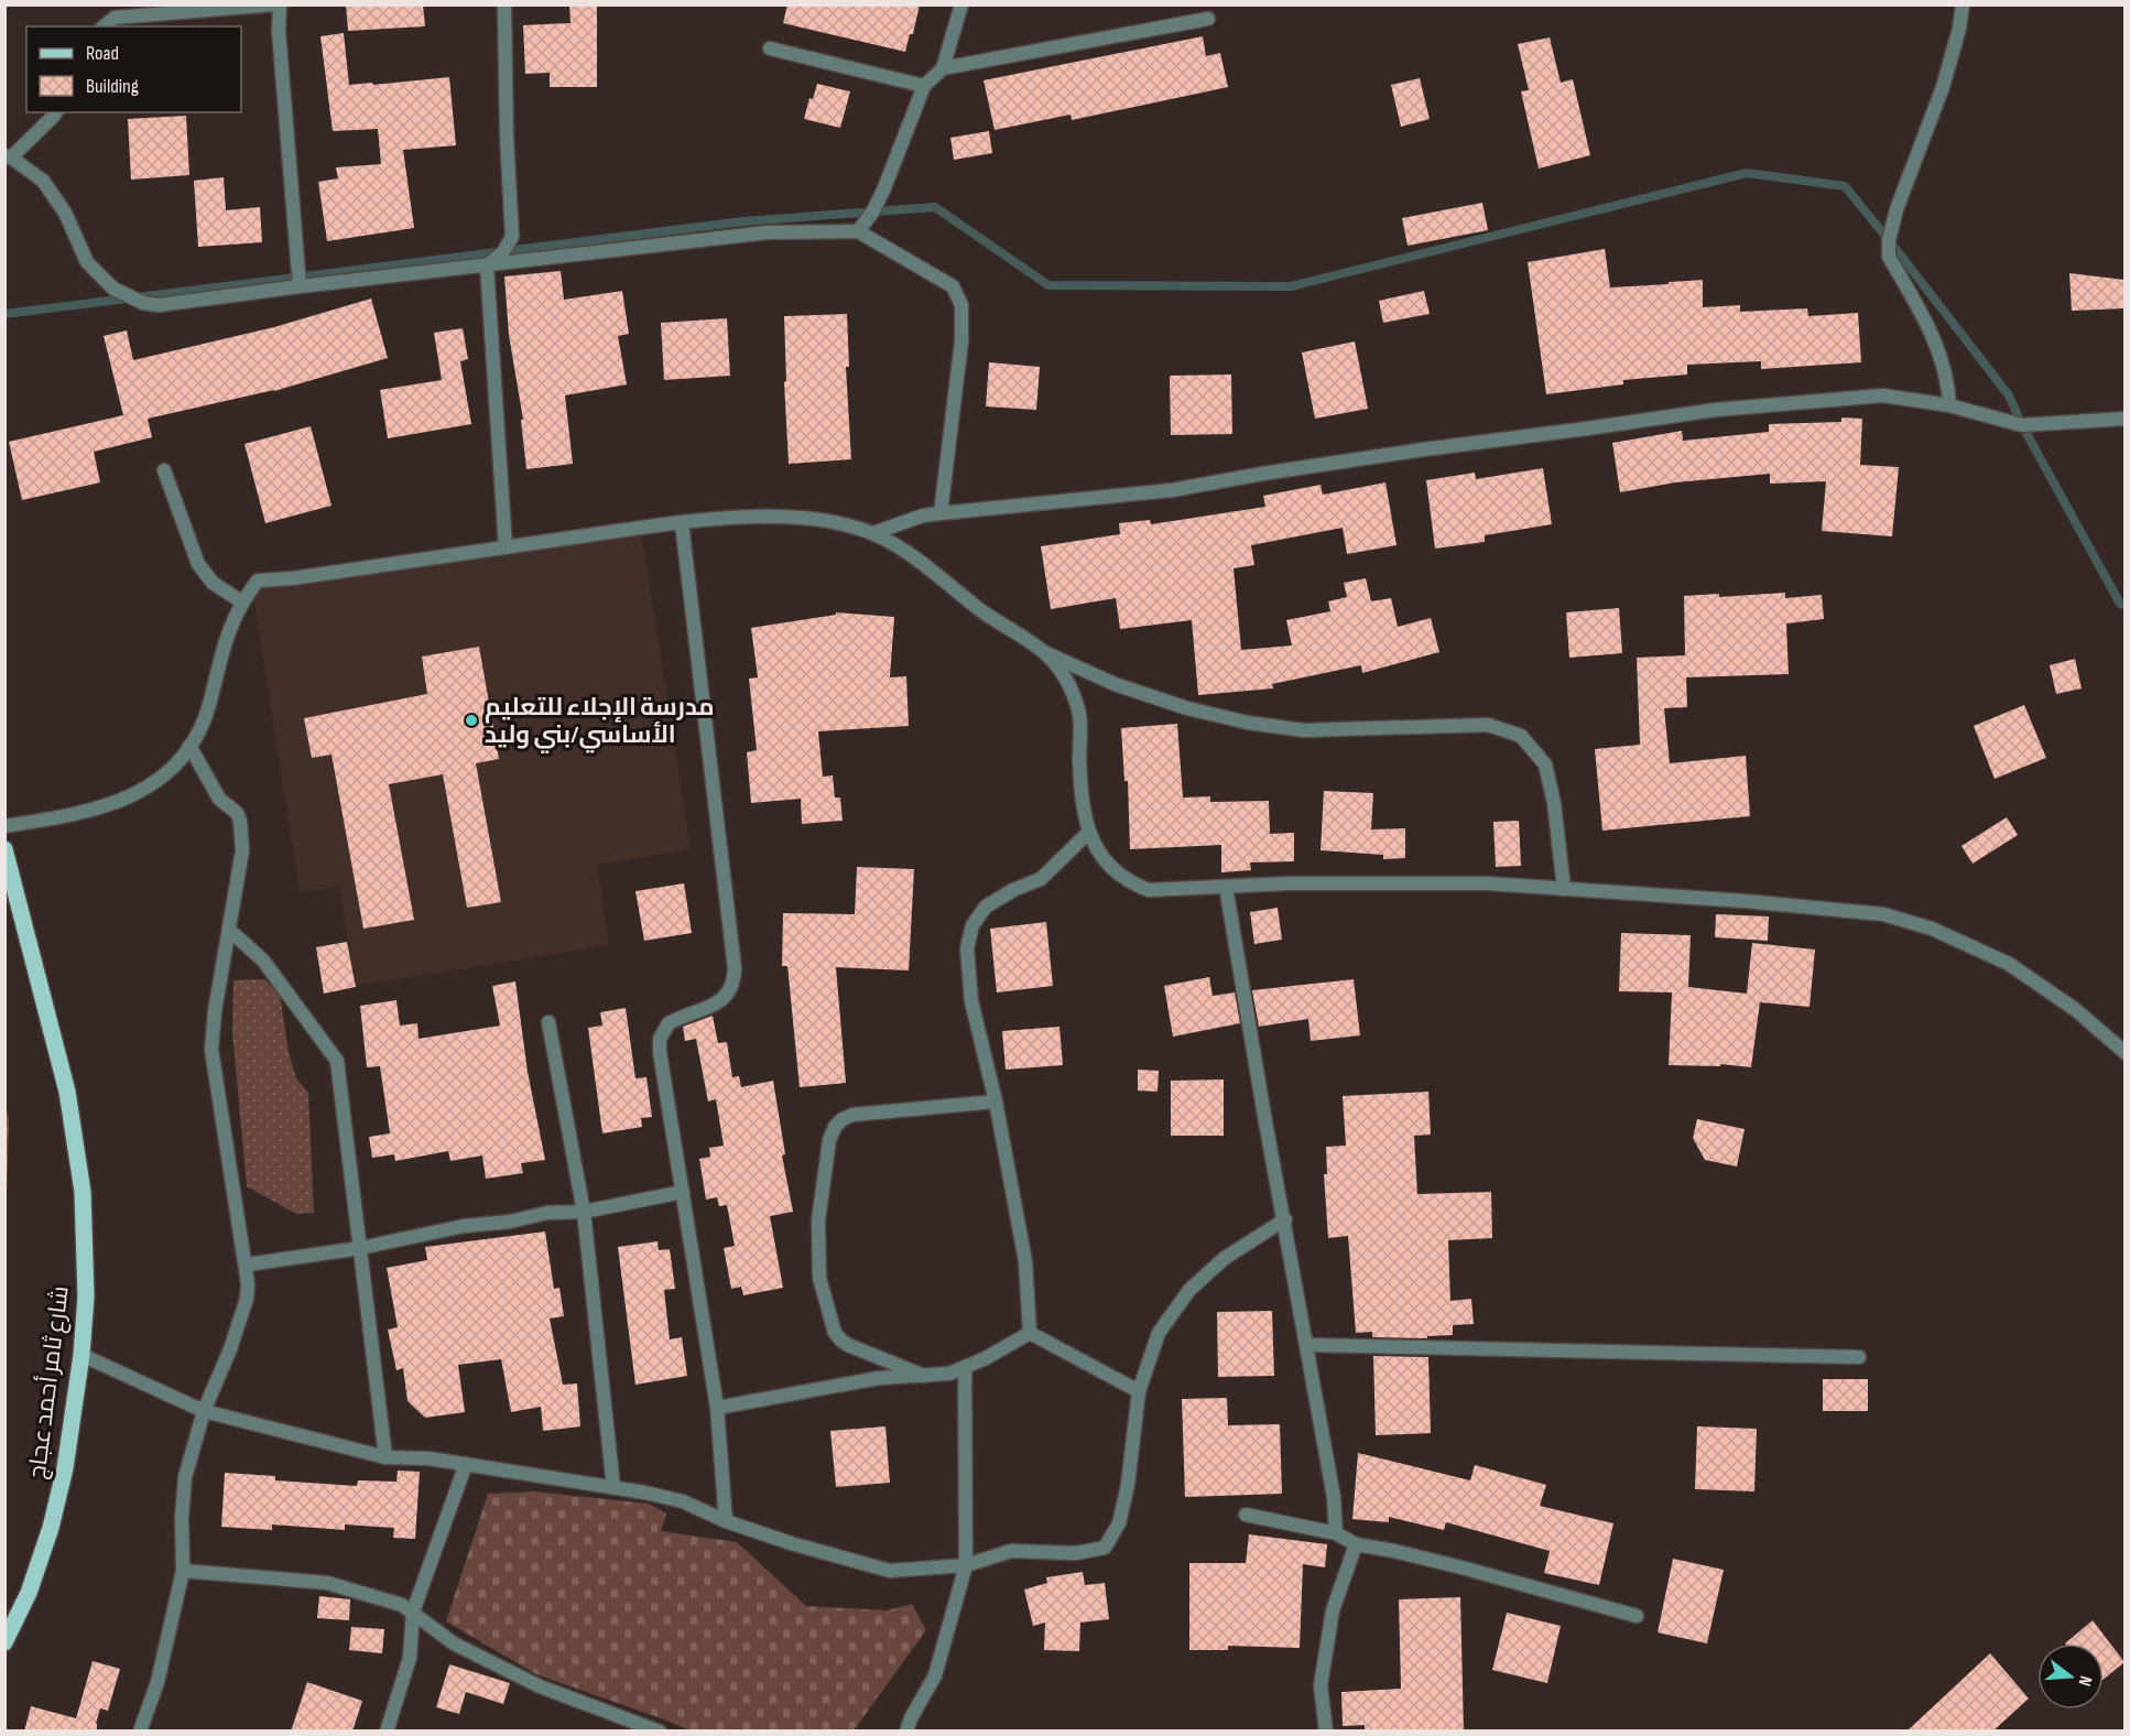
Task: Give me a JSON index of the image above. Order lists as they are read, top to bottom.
{
  "streets": {
    "main road": ["شارع ثامر أحمد عجاج"]
  },
  "places": ["مدرسة الإجلاء للتعليم الأساسي/بني وليد"],
  "legend": ["Road", "Building"],
  "north": "right"
}
